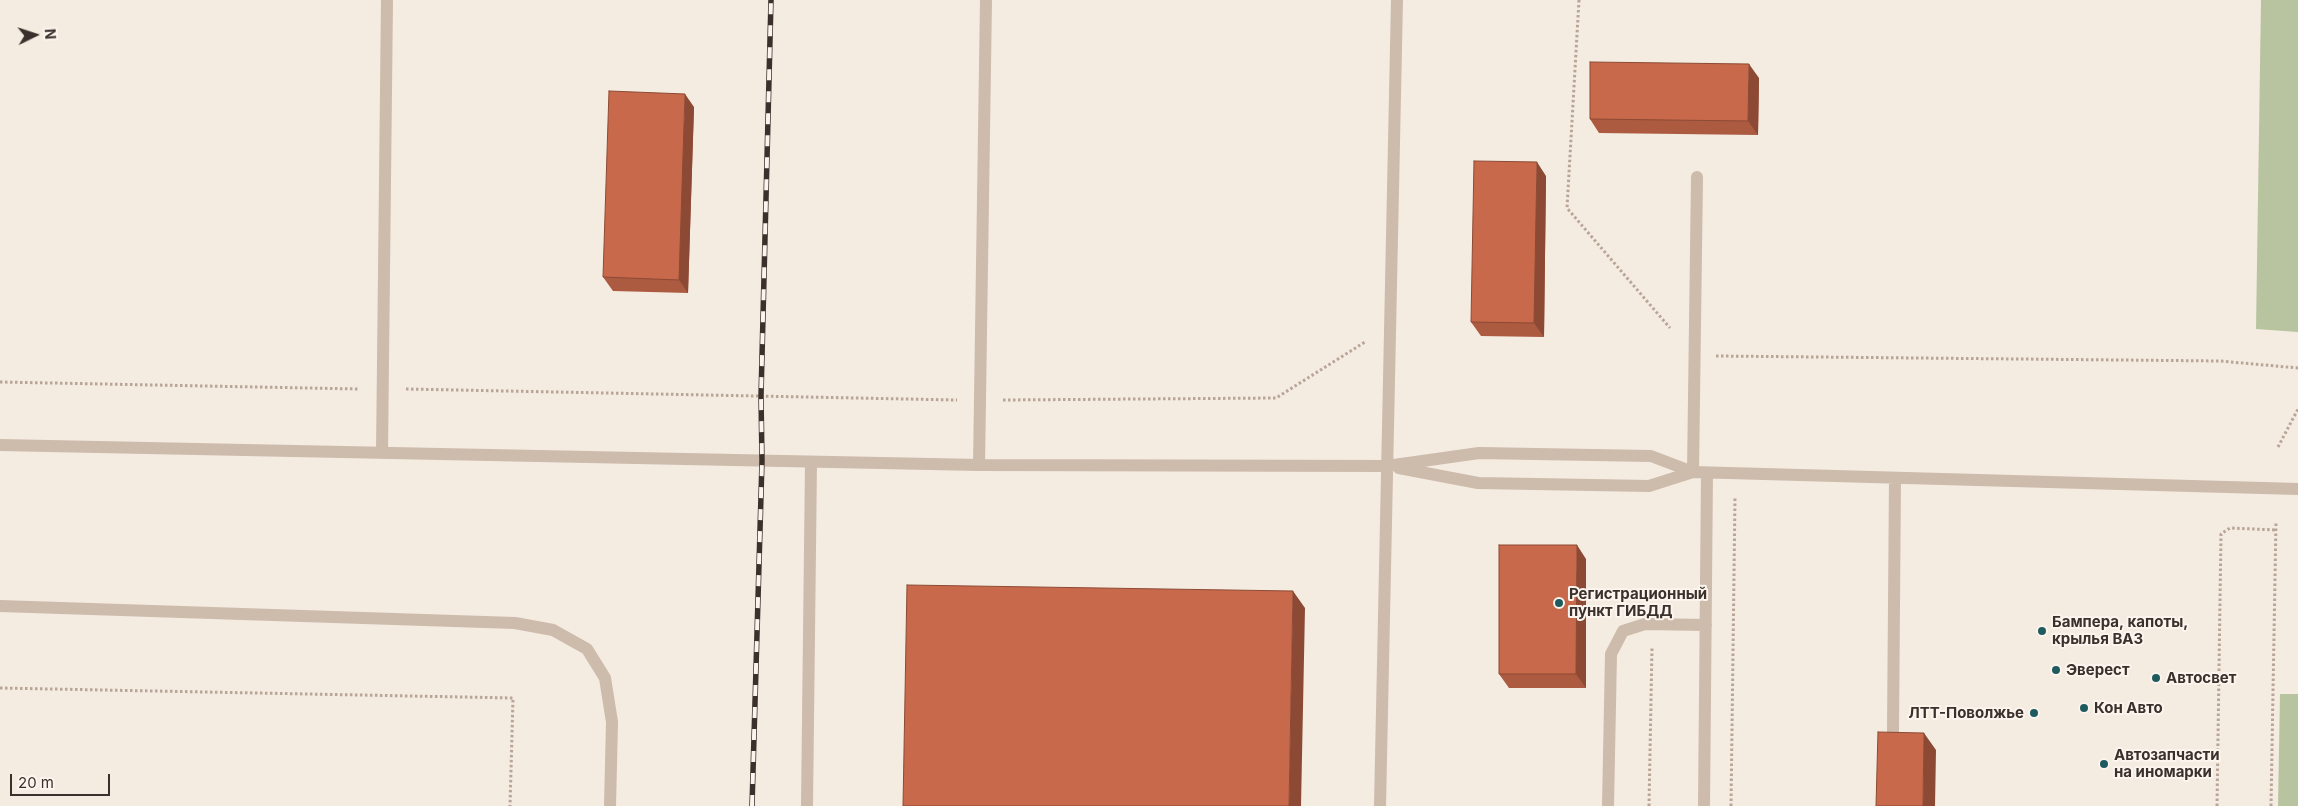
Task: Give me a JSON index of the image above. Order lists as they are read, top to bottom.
{
  "places": [
    "Регистрационный пункт ГИБДД",
    "Бампера, капоты, крылья ВАЗ",
    "Эверест",
    "Автосвет",
    "Кон Авто",
    "ЛТТ-Поволжье",
    "Автозапчасти на иномарки"
  ],
  "scale_bar": "20 m",
  "north": "right"
}
